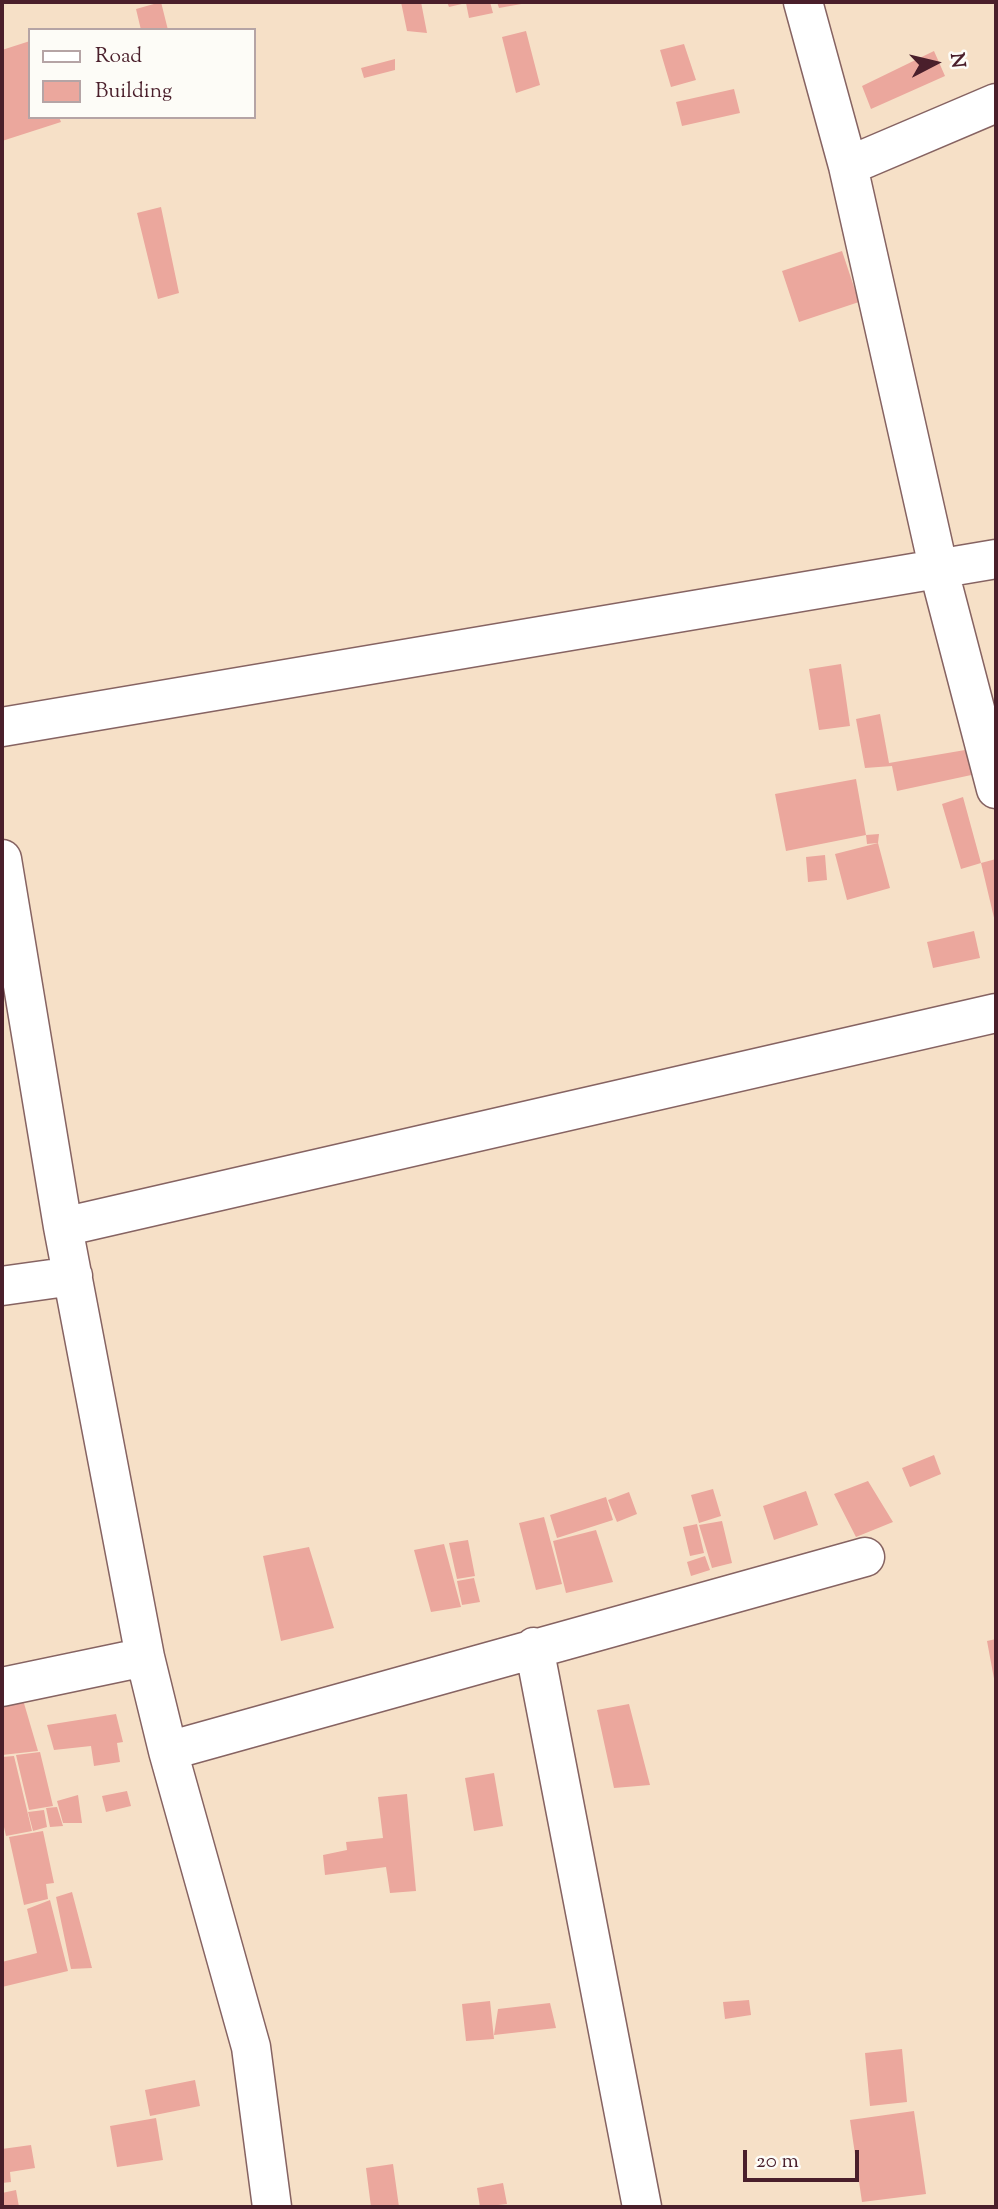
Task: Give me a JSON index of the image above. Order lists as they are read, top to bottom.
{
  "legend": ["Road", "Building"],
  "scale_bar": "20 m",
  "north": "right"
}
